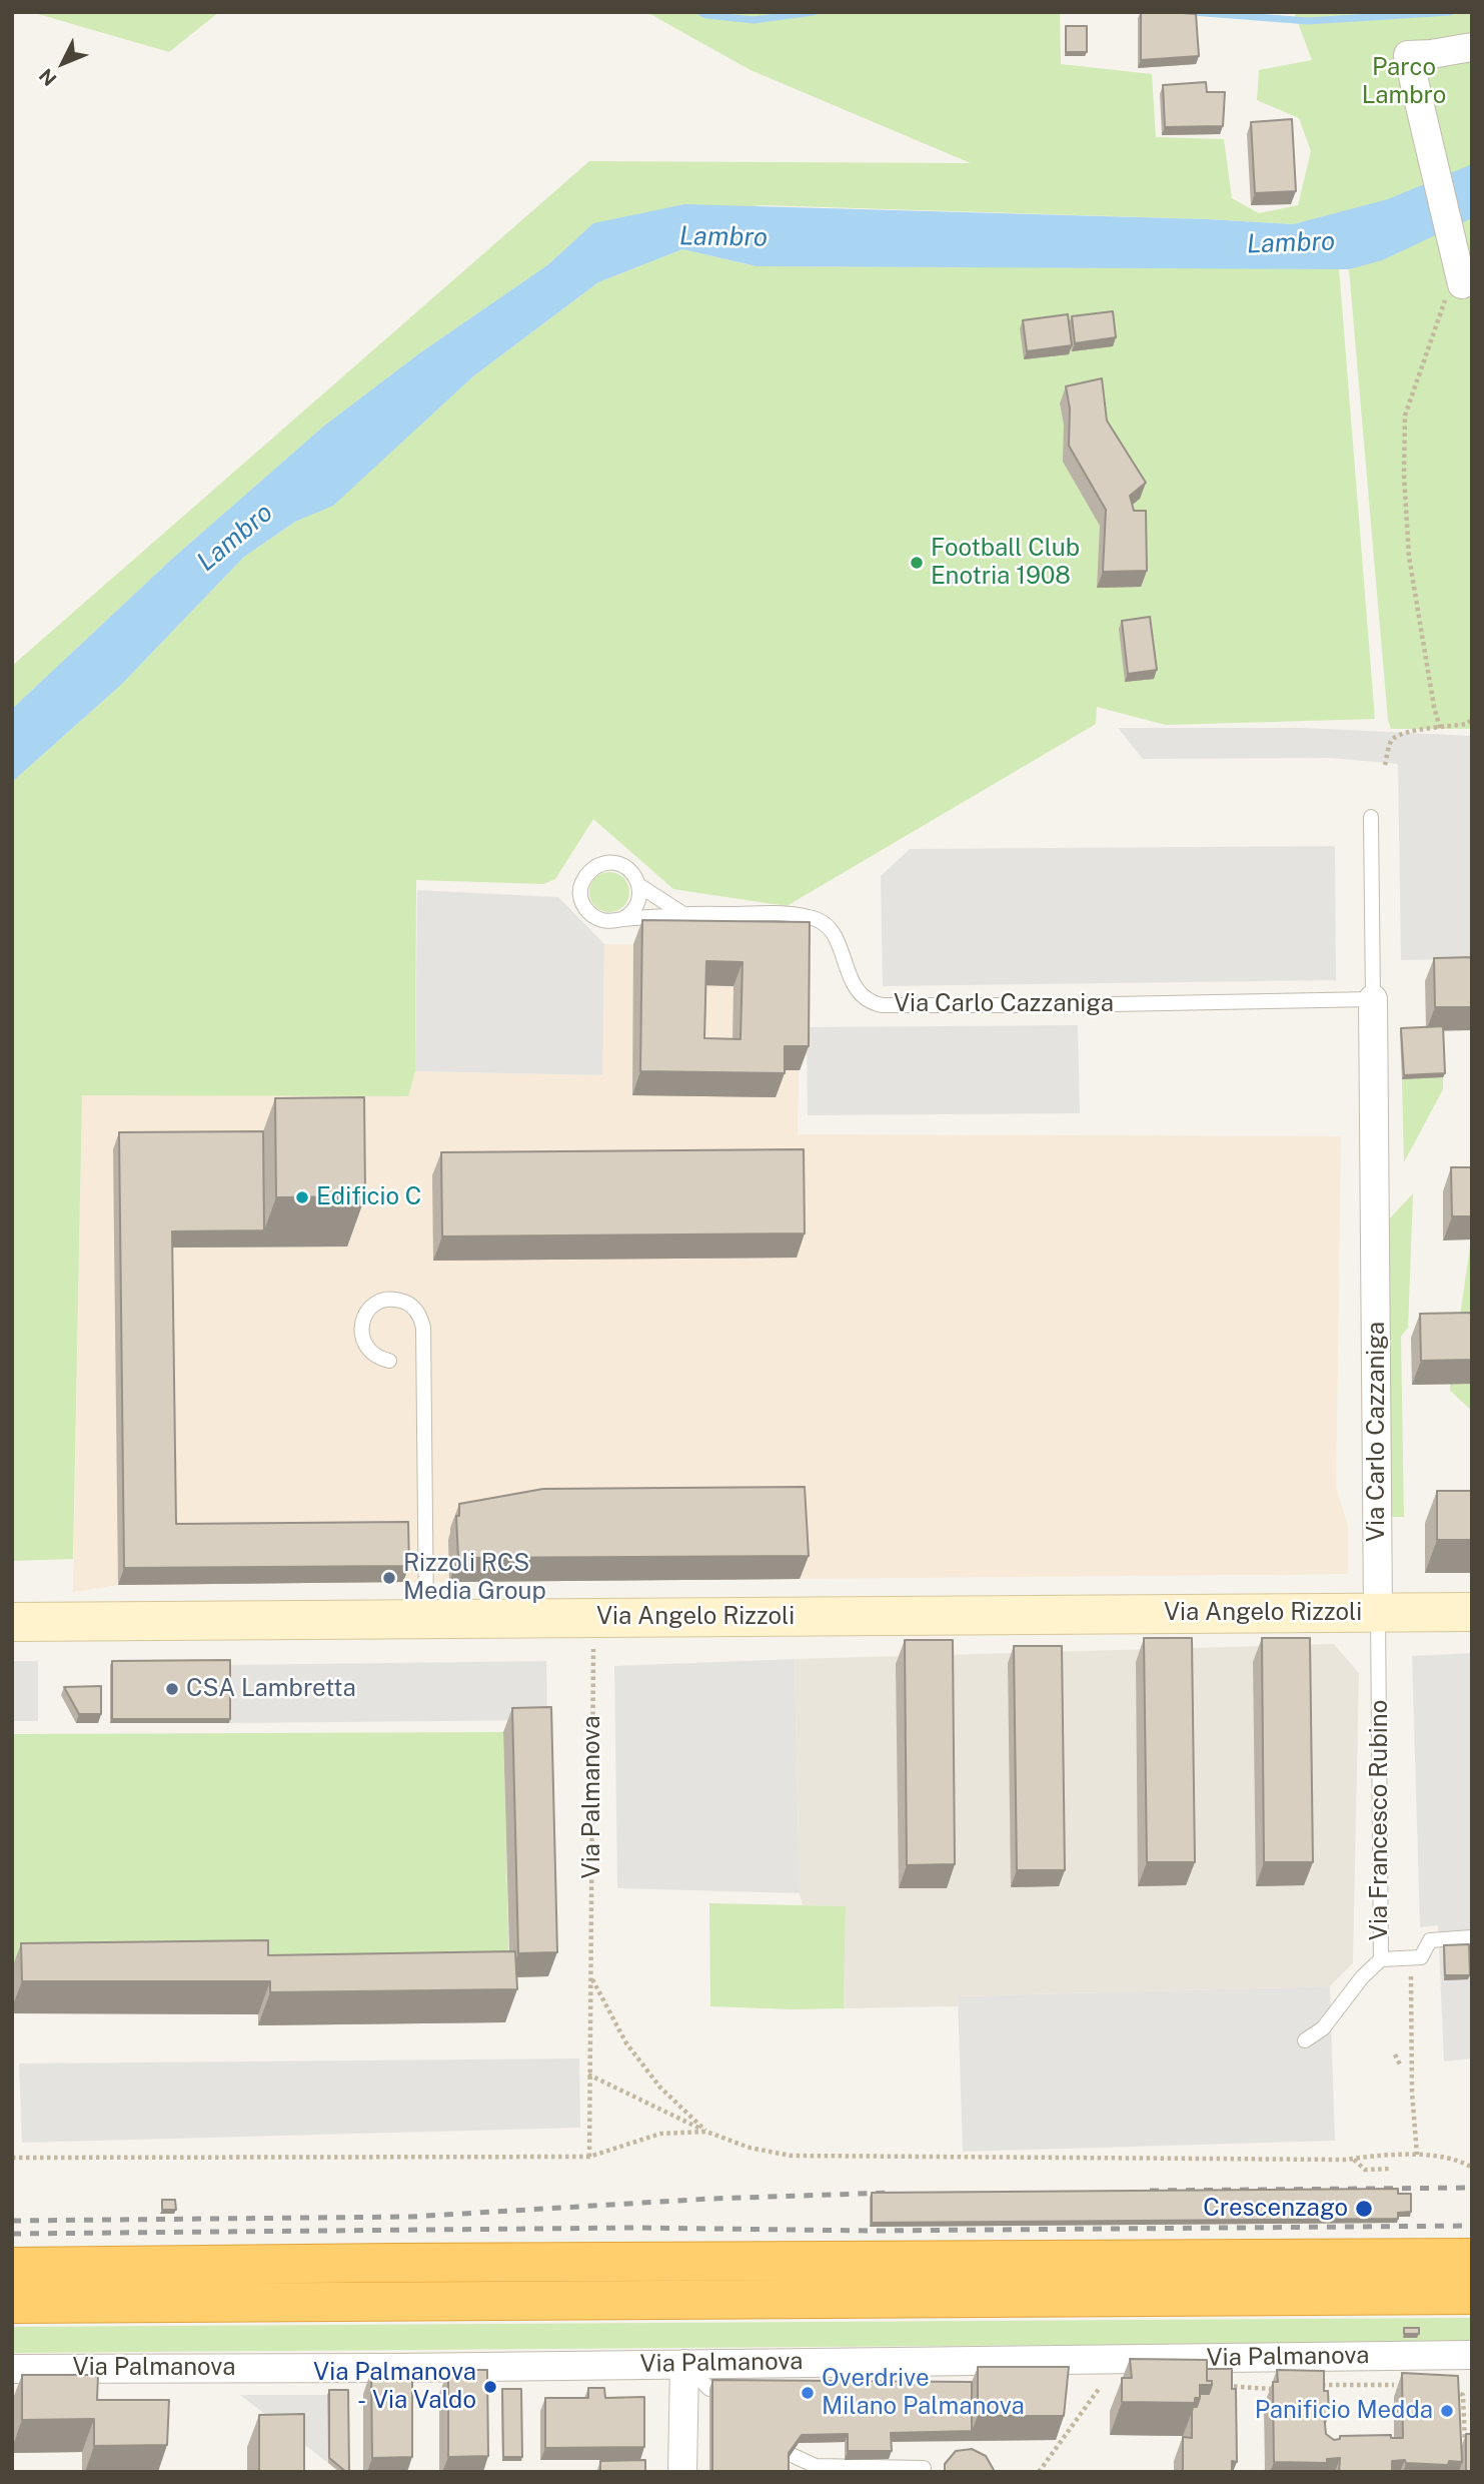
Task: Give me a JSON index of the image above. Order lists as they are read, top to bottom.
{
  "streets": {
    "street": ["Via Carlo Cazzaniga", "Via Angelo Rizzoli", "Via Palmanova"],
    "lane": ["Via Francesco Rubino"]
  },
  "crossings": [
    ["Via Carlo Cazzaniga", "Via Angelo Rizzoli"],
    ["Via Carlo Cazzaniga", "Via Francesco Rubino"],
    ["Via Angelo Rizzoli", "Via Francesco Rubino"]
  ],
  "water": ["Lambro"],
  "parks": ["Parco Lambro"],
  "places": [
    "Football Club Enotria 1908",
    "Edificio C",
    "Rizzoli RCS Media Group",
    "CSA Lambretta",
    "Crescenzago",
    "Via Palmanova - Via Valdo",
    "Overdrive Milano Palmanova",
    "Panificio Medda"
  ],
  "north": "bottom left"
}
